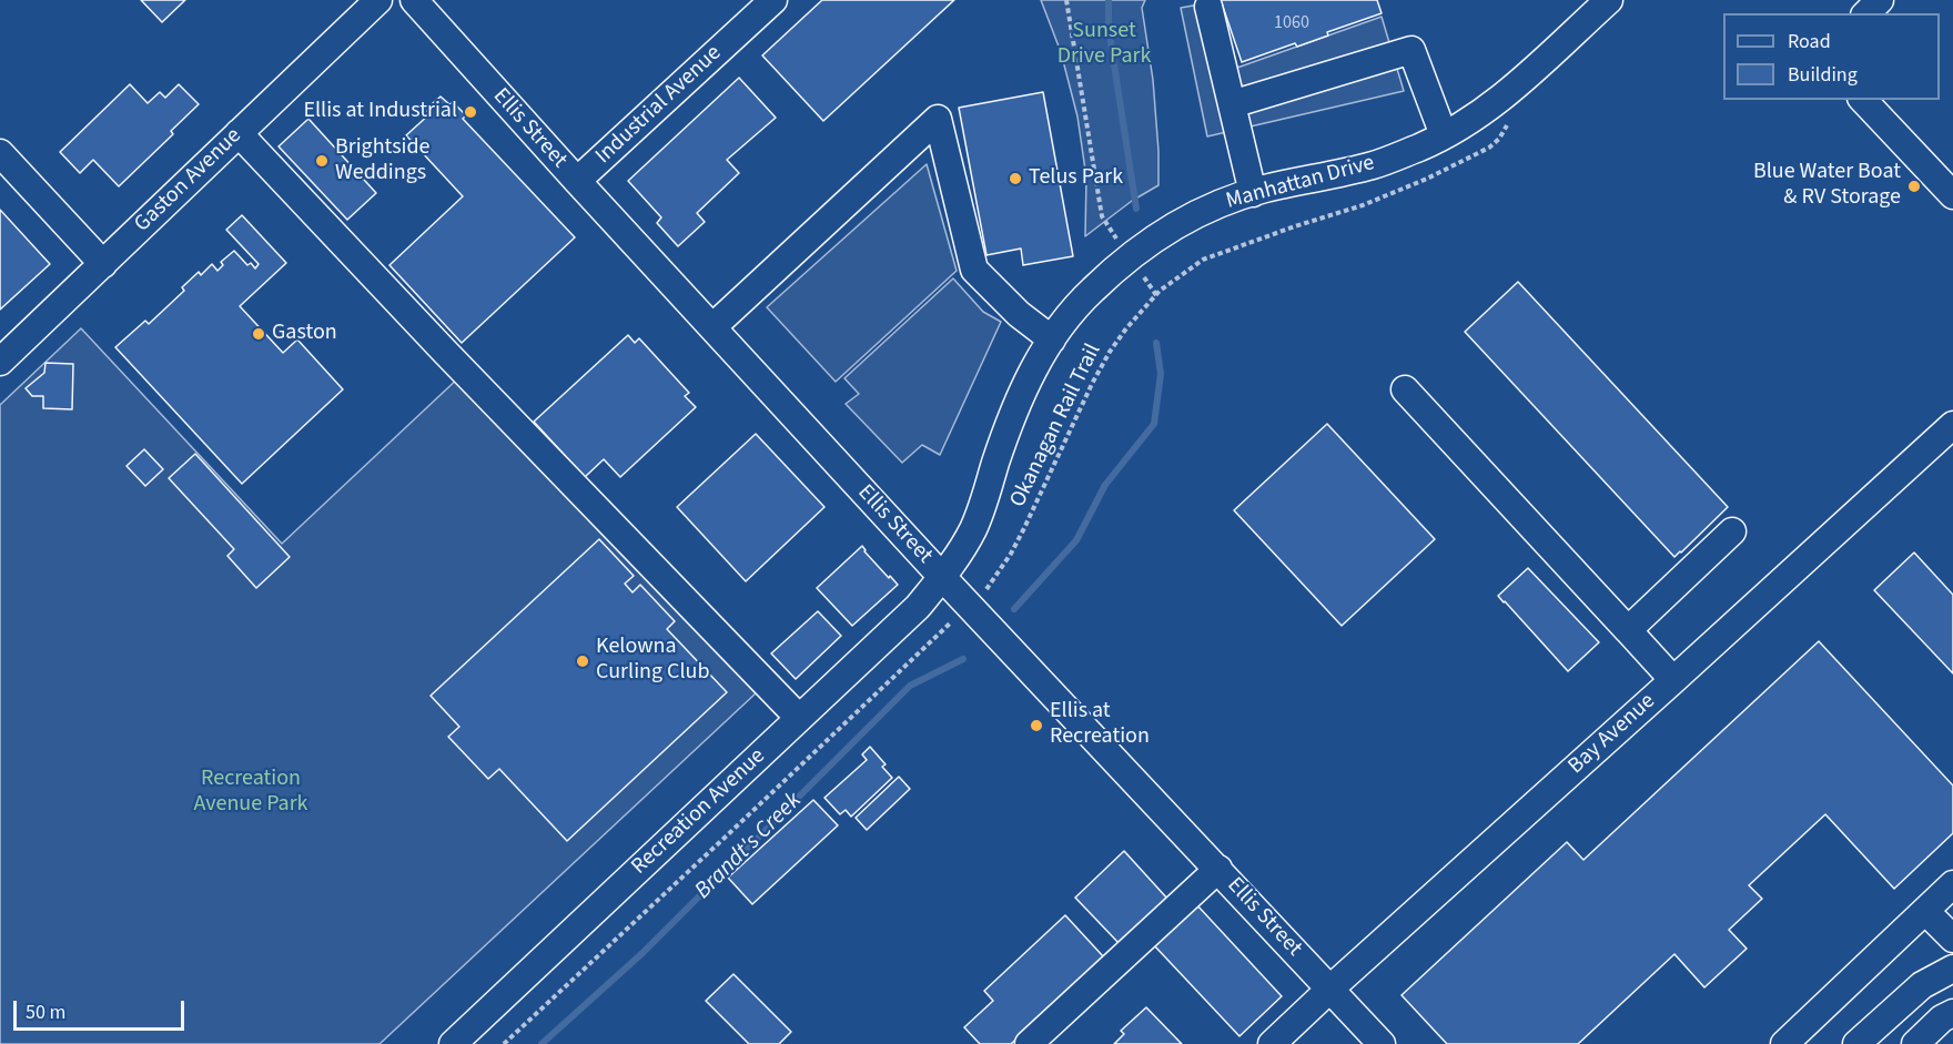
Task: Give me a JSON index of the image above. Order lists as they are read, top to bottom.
{
  "streets": {
    "street": [
      "Industrial Avenue",
      "Ellis Street",
      "Gaston Avenue",
      "Manhattan Drive",
      "Bay Avenue",
      "Recreation Avenue"
    ],
    "path": ["Okanagan Rail Trail"]
  },
  "crossings": [
    ["Industrial Avenue", "Ellis Street"],
    ["Ellis Street", "Manhattan Drive"],
    ["Ellis Street", "Bay Avenue"],
    ["Ellis Street", "Recreation Avenue"],
    ["Manhattan Drive", "Recreation Avenue"]
  ],
  "water": ["Brandt's Creek"],
  "parks": ["Sunset Drive Park", "Recreation Avenue Park"],
  "places": [
    "Ellis at Industrial",
    "Brightside Weddings",
    "Telus Park",
    "Blue Water Boat & RV Storage",
    "Gaston",
    "Kelowna Curling Club",
    "Ellis at Recreation"
  ],
  "house_numbers": ["1060"],
  "legend": ["Road", "Building"],
  "scale_bar": "50 m"
}
